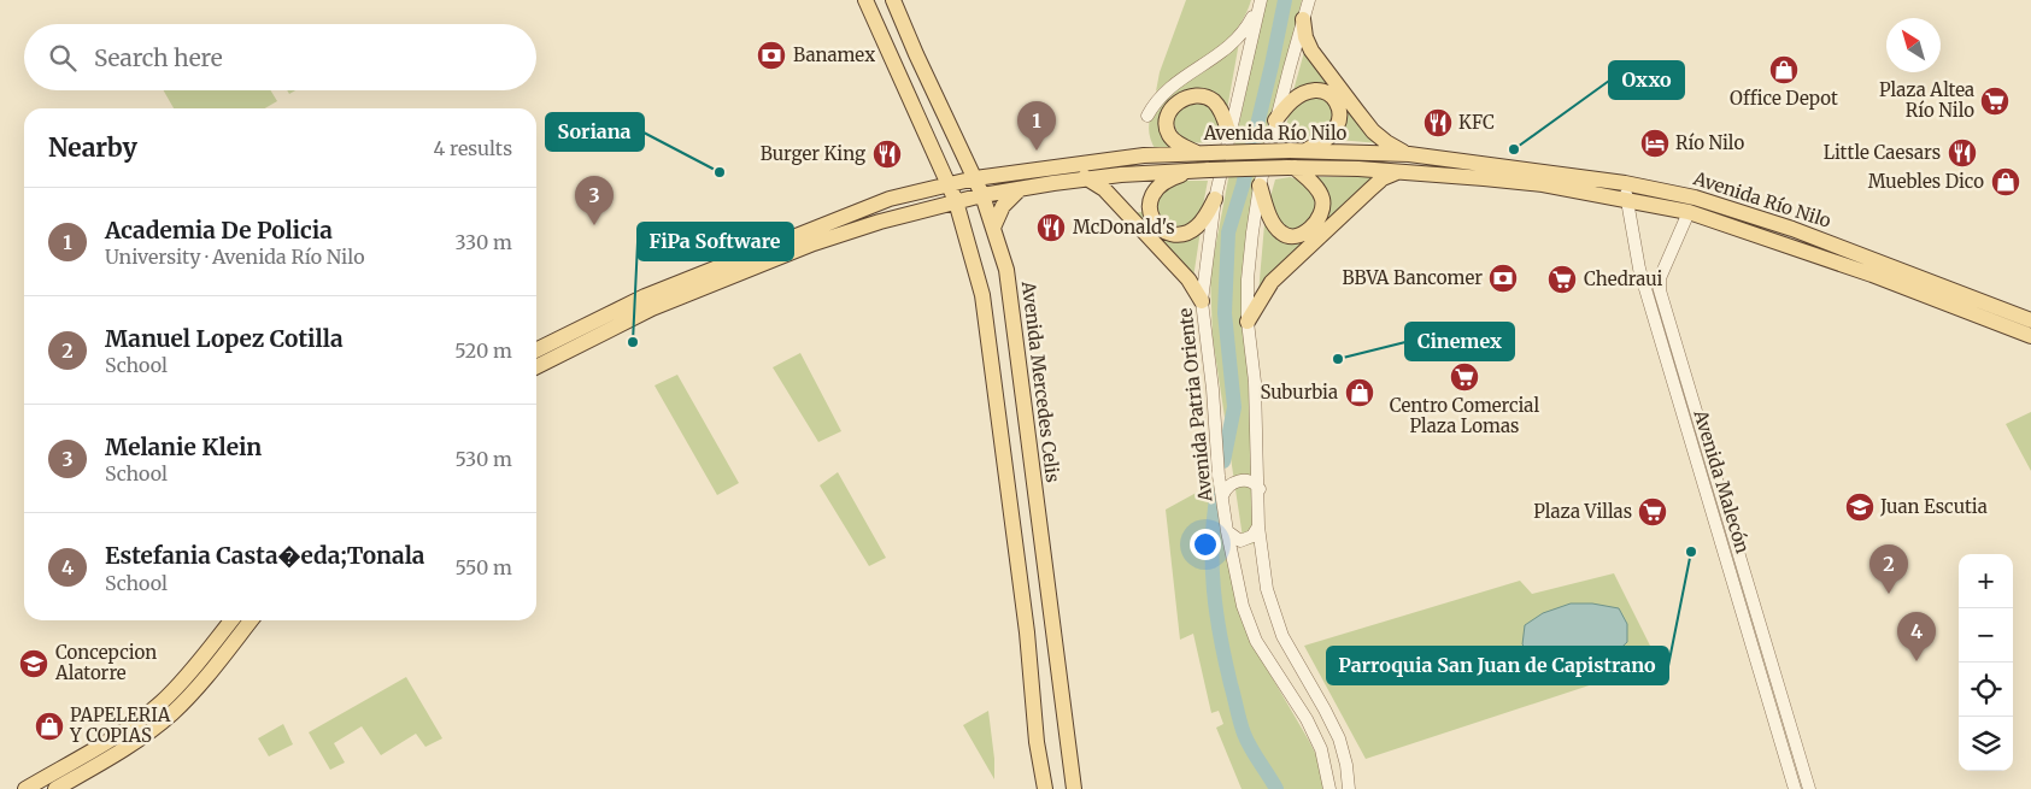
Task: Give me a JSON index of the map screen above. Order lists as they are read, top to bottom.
{
  "streets": {
    "main road": ["Avenida Río Nilo", "Avenida Mercedes Celis"],
    "street": ["Avenida Patria Oriente", "Avenida Malecón"]
  },
  "crossings": [
    ["Avenida Río Nilo", "Avenida Mercedes Celis"],
    ["Avenida Río Nilo", "Avenida Malecón"]
  ],
  "places": {
    "bank": ["Banamex", "BBVA Bancomer"],
    "shop": [
      "Office Depot",
      "Muebles Dico",
      "Suburbia",
      "PAPELERIA Y COPIAS"
    ],
    "supermarket": [
      "Plaza Altea Río Nilo",
      "Chedraui",
      "Centro Comercial Plaza Lomas",
      "Plaza Villas"
    ],
    "restaurant": [
      "KFC",
      "Little Caesars",
      "Burger King",
      "McDonald's"
    ],
    "hotel": ["Río Nilo"],
    "other": [
      "Oxxo",
      "Soriana",
      "FiPa Software",
      "Cinemex",
      "Parroquia San Juan de Capistrano"
    ],
    "school or university": ["Juan Escutia", "Concepcion Alatorre"]
  },
  "north": "top left",
  "page": {
    "search": "Search here",
    "pins": [
      "1",
      "3",
      "2",
      "4"
    ],
    "heading": ["Nearby", "4 results"],
    "list": [
      {
        "mark": "1",
        "name": "Academia De Policia",
        "note": "University · Avenida Río Nilo",
        "value": "330 m"
      },
      {
        "mark": "2",
        "name": "Manuel Lopez Cotilla",
        "note": "School",
        "value": "520 m"
      },
      {
        "mark": "3",
        "name": "Melanie Klein",
        "note": "School",
        "value": "530 m"
      },
      {
        "mark": "4",
        "name": "Estefania Casta�eda;Tonala",
        "note": "School",
        "value": "550 m"
      }
    ],
    "map_buttons": ["+", "−"]
  }
}
